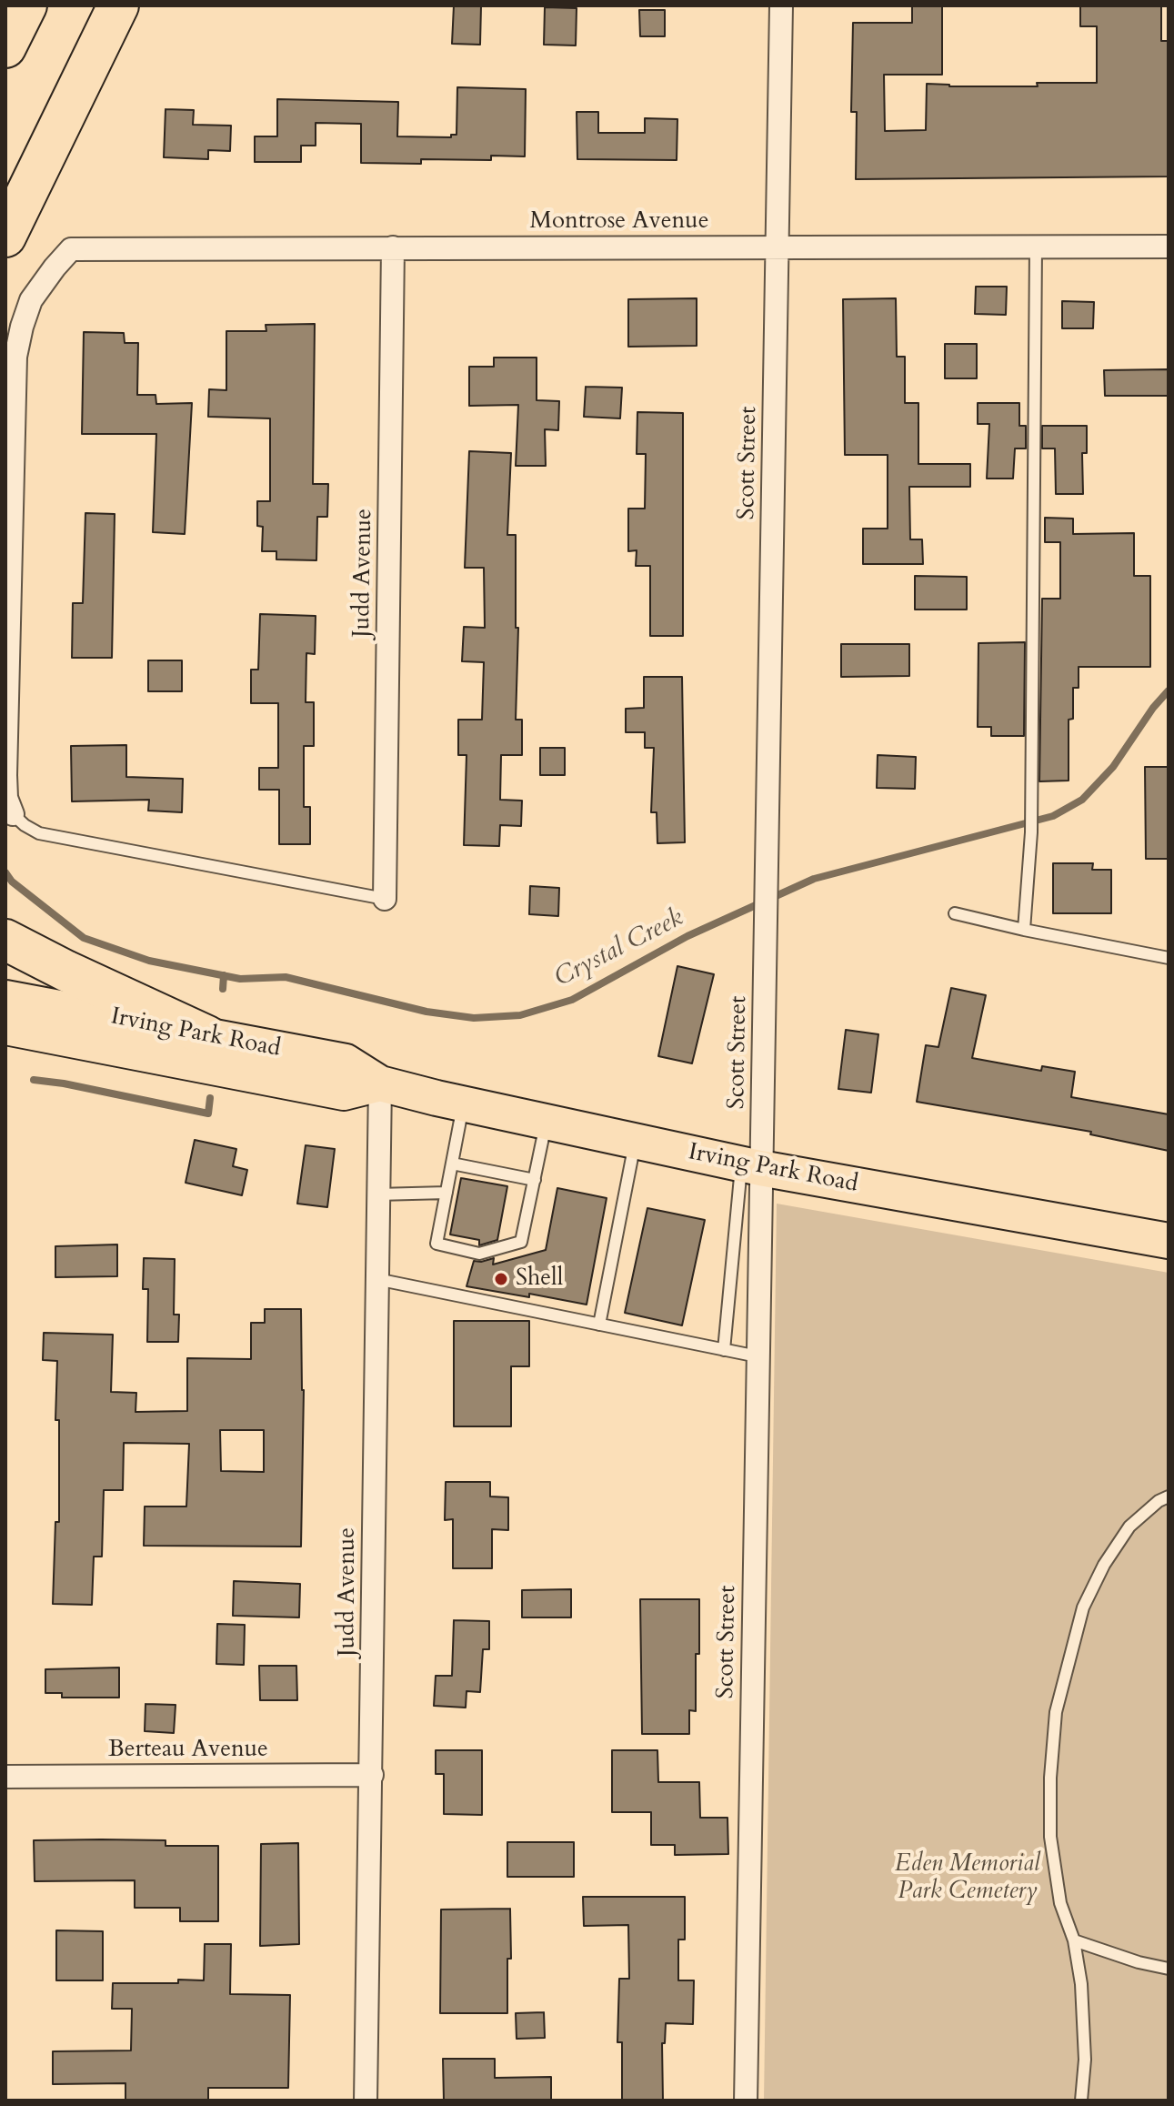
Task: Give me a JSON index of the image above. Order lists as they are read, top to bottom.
{
  "streets": {
    "main road": ["Irving Park Road"],
    "street": [
      "Montrose Avenue",
      "Scott Street",
      "Judd Avenue",
      "Berteau Avenue"
    ]
  },
  "crossings": [
    ["Montrose Avenue", "Scott Street"],
    ["Montrose Avenue", "Judd Avenue"],
    ["Scott Street", "Irving Park Road"],
    ["Judd Avenue", "Irving Park Road"],
    ["Judd Avenue", "Berteau Avenue"]
  ],
  "water": ["Crystal Creek"],
  "parks": ["Eden Memorial Park Cemetery"],
  "places": ["Shell"]
}
